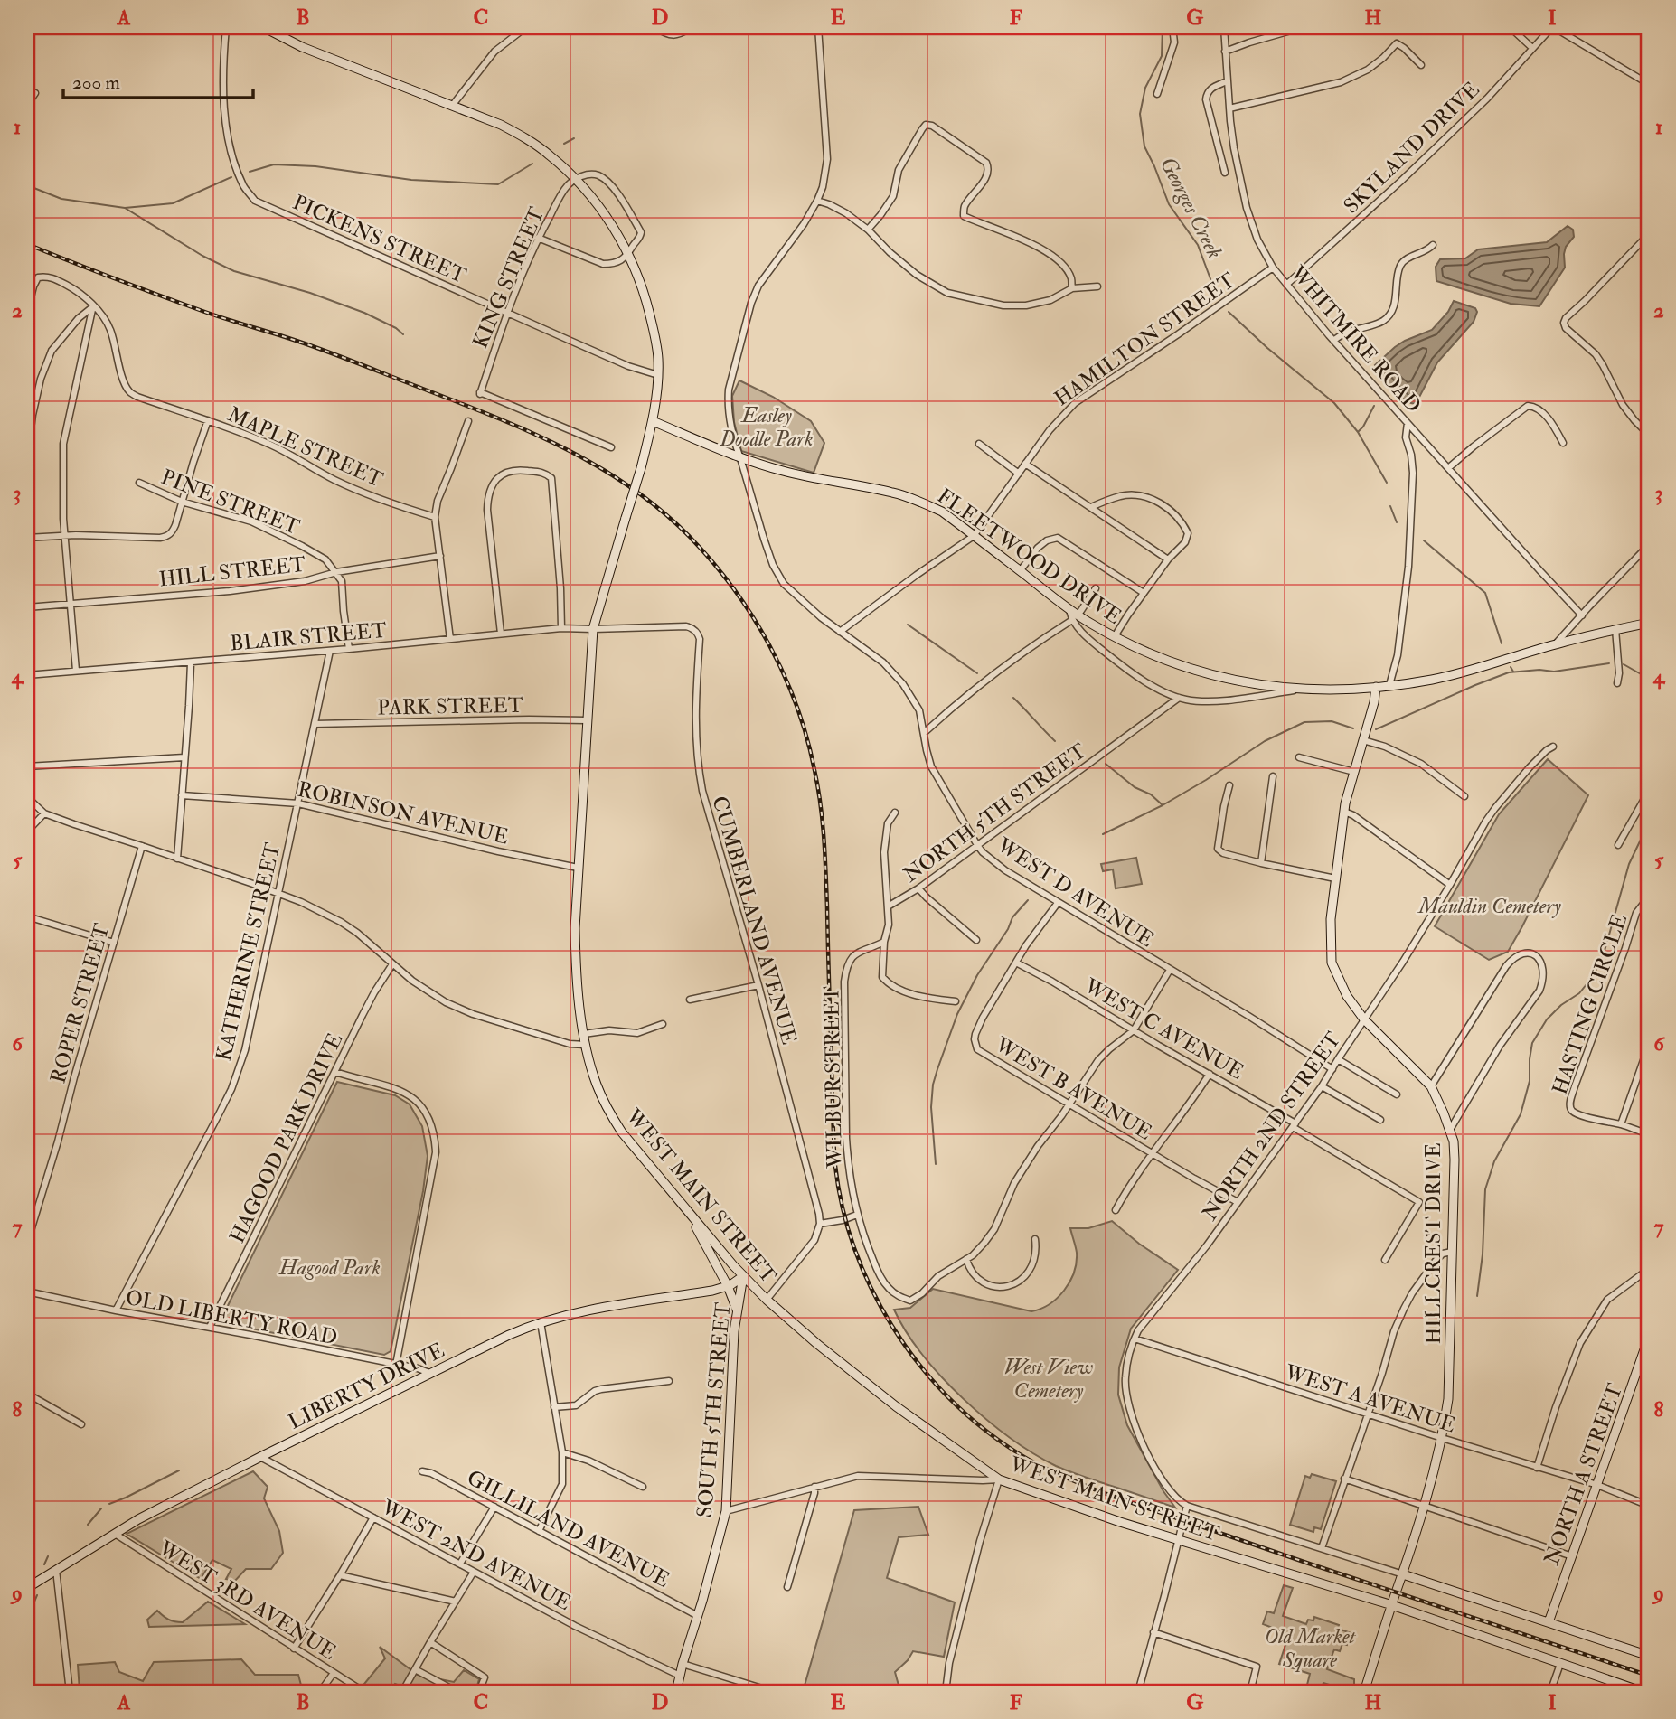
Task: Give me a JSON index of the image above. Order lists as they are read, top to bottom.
{
  "streets": {
    "main road": [
      "FLEETWOOD DRIVE",
      "WEST MAIN STREET",
      "HILLCREST DRIVE",
      "LIBERTY DRIVE",
      "SOUTH 5TH STREET",
      "NORTH A STREET"
    ],
    "street": [
      "SKYLAND DRIVE",
      "PICKENS STREET",
      "KING STREET",
      "HAMILTON STREET",
      "WHITMIRE ROAD",
      "MAPLE STREET",
      "PINE STREET",
      "HILL STREET",
      "BLAIR STREET",
      "PARK STREET",
      "ROBINSON AVENUE",
      "NORTH 5TH STREET",
      "WEST D AVENUE",
      "CUMBERLAND AVENUE",
      "KATHERINE STREET",
      "ROPER STREET",
      "HASTING CIRCLE",
      "WEST C AVENUE",
      "WILBUR STREET",
      "WEST B AVENUE",
      "NORTH 2ND STREET",
      "HAGOOD PARK DRIVE",
      "OLD LIBERTY ROAD",
      "WEST A AVENUE",
      "GILLILAND AVENUE",
      "WEST 2ND AVENUE",
      "WEST 3RD AVENUE"
    ]
  },
  "crossings": [
    ["SKYLAND DRIVE", "WHITMIRE ROAD"],
    ["PICKENS STREET", "KING STREET"],
    ["PICKENS STREET", "WEST MAIN STREET"],
    ["KING STREET", "WEST MAIN STREET"],
    ["HAMILTON STREET", "WHITMIRE ROAD"],
    ["HAMILTON STREET", "FLEETWOOD DRIVE"],
    ["HAMILTON STREET", "WEST D AVENUE"],
    ["PINE STREET", "HILL STREET"],
    ["FLEETWOOD DRIVE", "WEST D AVENUE"],
    ["FLEETWOOD DRIVE", "WEST MAIN STREET"],
    ["FLEETWOOD DRIVE", "HILLCREST DRIVE"],
    ["BLAIR STREET", "CUMBERLAND AVENUE"],
    ["BLAIR STREET", "KATHERINE STREET"],
    ["BLAIR STREET", "WEST MAIN STREET"],
    ["PARK STREET", "KATHERINE STREET"],
    ["PARK STREET", "WEST MAIN STREET"],
    ["ROBINSON AVENUE", "KATHERINE STREET"],
    ["ROBINSON AVENUE", "WEST MAIN STREET"],
    ["NORTH 5TH STREET", "WEST D AVENUE"],
    ["WEST D AVENUE", "WEST B AVENUE"],
    ["WEST D AVENUE", "NORTH 2ND STREET"],
    ["CUMBERLAND AVENUE", "WEST MAIN STREET"],
    ["KATHERINE STREET", "OLD LIBERTY ROAD"],
    ["WEST C AVENUE", "WEST B AVENUE"],
    ["WEST C AVENUE", "NORTH 2ND STREET"],
    ["WEST B AVENUE", "NORTH 2ND STREET"],
    ["NORTH 2ND STREET", "HILLCREST DRIVE"],
    ["NORTH 2ND STREET", "WEST A AVENUE"],
    ["HAGOOD PARK DRIVE", "OLD LIBERTY ROAD"],
    ["WEST MAIN STREET", "HILLCREST DRIVE"],
    ["WEST MAIN STREET", "LIBERTY DRIVE"],
    ["WEST MAIN STREET", "SOUTH 5TH STREET"],
    ["HILLCREST DRIVE", "WEST A AVENUE"],
    ["OLD LIBERTY ROAD", "LIBERTY DRIVE"],
    ["LIBERTY DRIVE", "SOUTH 5TH STREET"],
    ["LIBERTY DRIVE", "WEST 2ND AVENUE"],
    ["LIBERTY DRIVE", "WEST 3RD AVENUE"],
    ["WEST A AVENUE", "NORTH A STREET"],
    ["SOUTH 5TH STREET", "GILLILAND AVENUE"],
    ["SOUTH 5TH STREET", "WEST 2ND AVENUE"]
  ],
  "water": ["Georges Creek"],
  "parks": [
    "Easley Doodle Park",
    "Mauldin Cemetery",
    "Hagood Park",
    "West View Cemetery",
    "Old Market Square"
  ],
  "scale_bar": "200 m",
  "grid": {
    "columns": [
      "A",
      "B",
      "C",
      "D",
      "E",
      "F",
      "G",
      "H",
      "I"
    ],
    "rows": [
      "1",
      "2",
      "3",
      "4",
      "5",
      "6",
      "7",
      "8",
      "9"
    ]
  }
}
